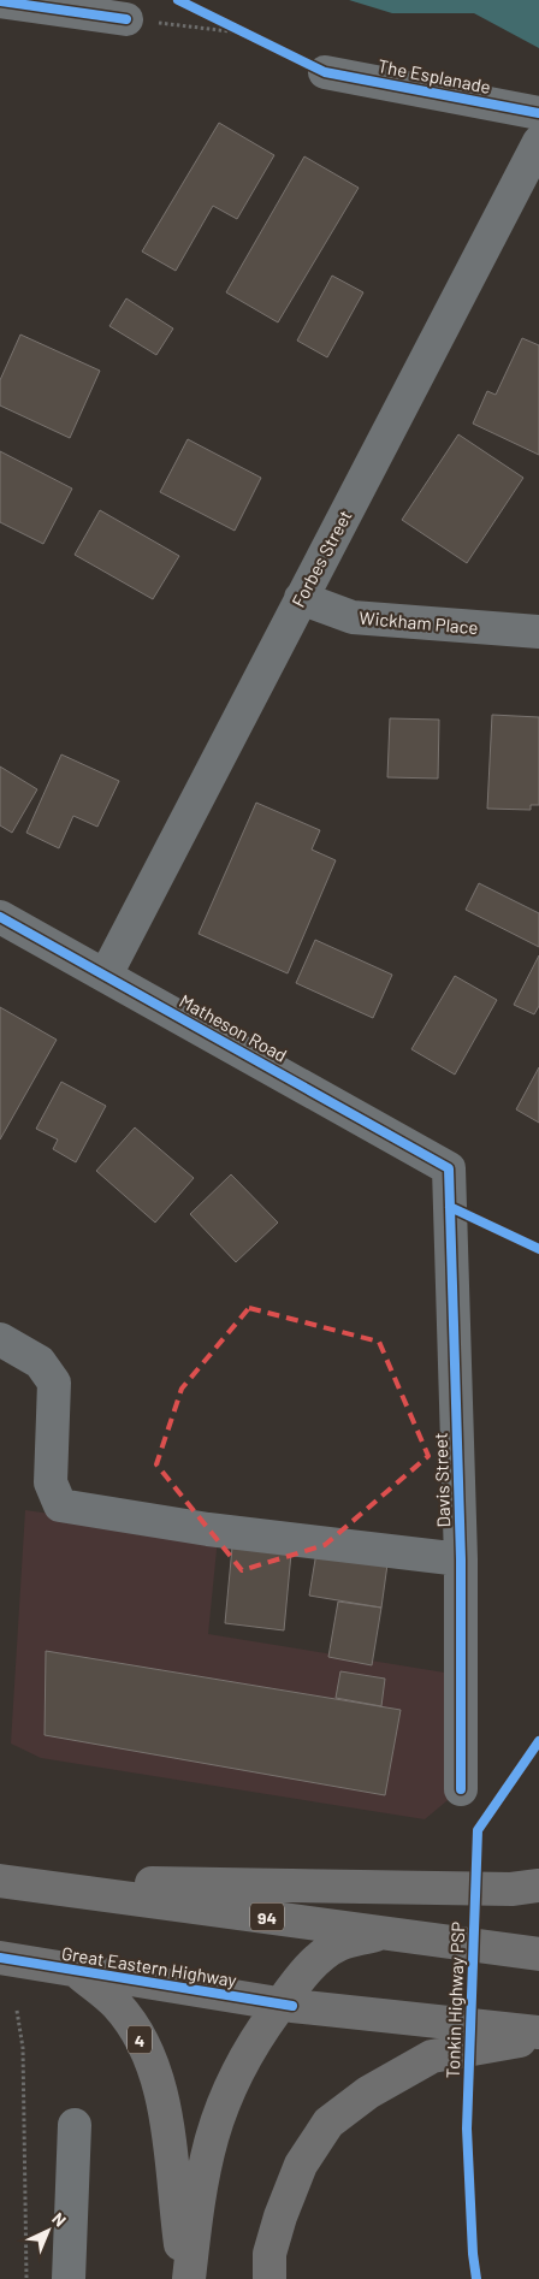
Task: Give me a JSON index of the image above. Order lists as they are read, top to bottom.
{
  "streets": {
    "highway": ["94", "Great Eastern Highway", "4"],
    "street": [
      "The Esplanade",
      "Forbes Street",
      "Wickham Place",
      "Matheson Road",
      "Davis Street"
    ],
    "cycle path": ["Tonkin Highway PSP"]
  },
  "crossings": [
    ["Forbes Street", "Wickham Place"],
    ["Forbes Street", "Matheson Road"],
    ["Matheson Road", "Davis Street"],
    ["Great Eastern Highway", "4"]
  ],
  "north": "top right"
}
